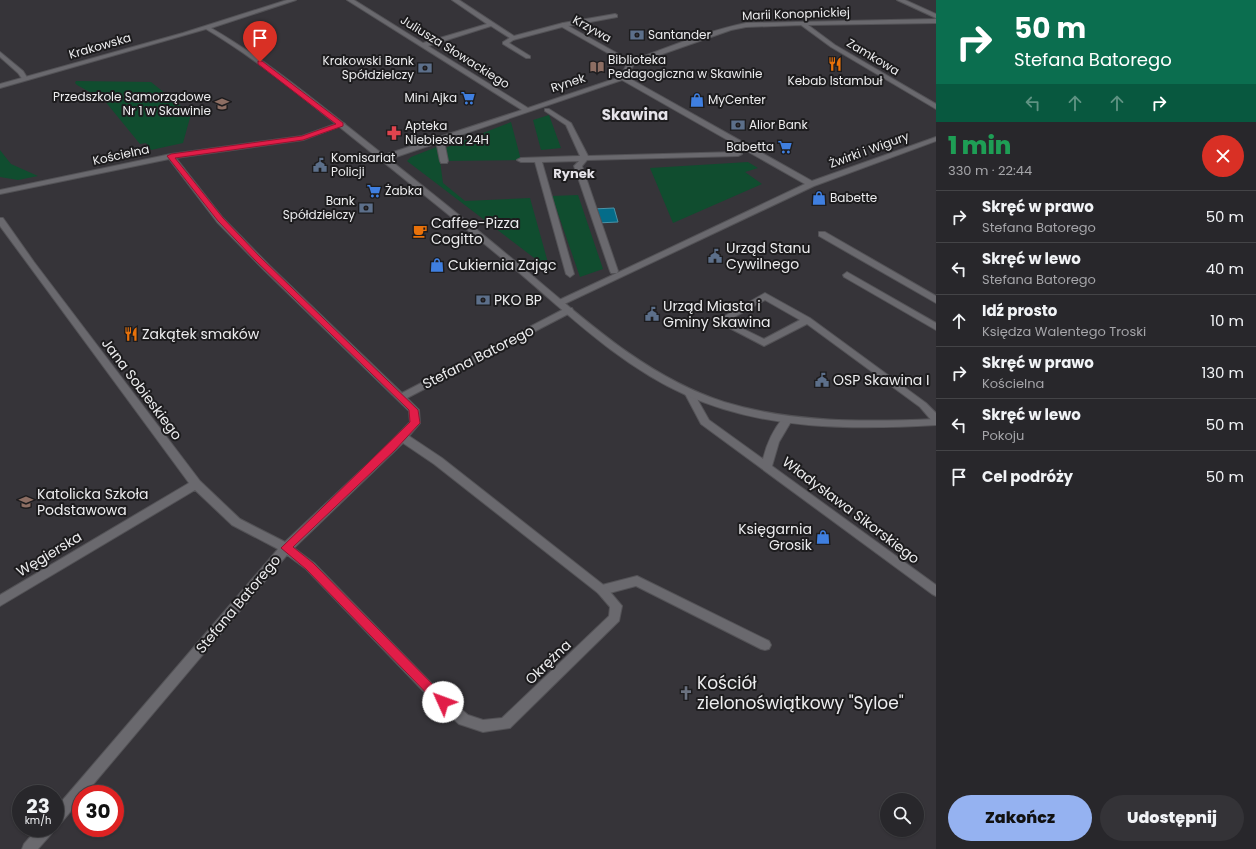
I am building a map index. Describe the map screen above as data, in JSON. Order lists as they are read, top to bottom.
{
  "streets": {
    "street": [
      "Marii Konopnickiej",
      "Krzywa",
      "Krakowska",
      "Juliusza Słowackiego",
      "Zamkowa",
      "Rynek",
      "Żwirki i Wigury",
      "Kościelna",
      "Stefana Batorego",
      "Jana Sobieskiego",
      "Władysława Sikorskiego",
      "Węgierska",
      "Okrężna"
    ]
  },
  "crossings": [
    ["Marii Konopnickiej", "Krzywa"],
    ["Marii Konopnickiej", "Zamkowa"],
    ["Juliusza Słowackiego", "Rynek"],
    ["Stefana Batorego", "Jana Sobieskiego"],
    ["Stefana Batorego", "Okrężna"],
    ["Jana Sobieskiego", "Węgierska"],
    ["Jana Sobieskiego", "Okrężna"]
  ],
  "districts": ["Skawina", "Rynek"],
  "places": {
    "bank": [
      "Santander",
      "Krakowski Bank Spółdzielczy",
      "Alior Bank",
      "Bank Spółdzielczy",
      "PKO BP"
    ],
    "restaurant": ["Kebab Istambuł", "Zakątek smaków"],
    "library": ["Biblioteka Pedagogiczna w Skawinie"],
    "supermarket": ["Mini Ajka", "Babetta", "Żabka"],
    "shop": [
      "MyCenter",
      "Babette",
      "Cukiernia Zając",
      "Księgarnia Grosik"
    ],
    "school or university": ["Przedszkole Samorządowe Nr 1 w Skawinie", "Katolicka Szkoła Podstawowa"],
    "pharmacy": ["Apteka Niebieska 24H"],
    "public building": [
      "Komisariat Policji",
      "Urząd Stanu Cywilnego",
      "Urząd Miasta i Gminy Skawina",
      "OSP Skawina I"
    ],
    "cafe": ["Caffee-Pizza Cogitto"],
    "church": ["Kościół zielonoświątkowy \"Syloe\""]
  },
  "page": {
    "turn": ["50 m", "Stefana Batorego"],
    "heading": ["1 min", "330 m · 22:44"],
    "list": [
      {
        "name": "Skręć w prawo",
        "note": "Stefana Batorego",
        "value": "50 m"
      },
      {
        "name": "Skręć w lewo",
        "note": "Stefana Batorego",
        "value": "40 m"
      },
      {
        "name": "Idź prosto",
        "note": "Księdza Walentego Troski",
        "value": "10 m"
      },
      {
        "name": "Skręć w prawo",
        "note": "Kościelna",
        "value": "130 m"
      },
      {
        "name": "Skręć w lewo",
        "note": "Pokoju",
        "value": "50 m"
      },
      {
        "name": "Cel podróży",
        "value": "50 m"
      }
    ],
    "speed": "23 km/h",
    "limit": "30",
    "buttons": ["Zakończ", "Udostępnij"]
  }
}
